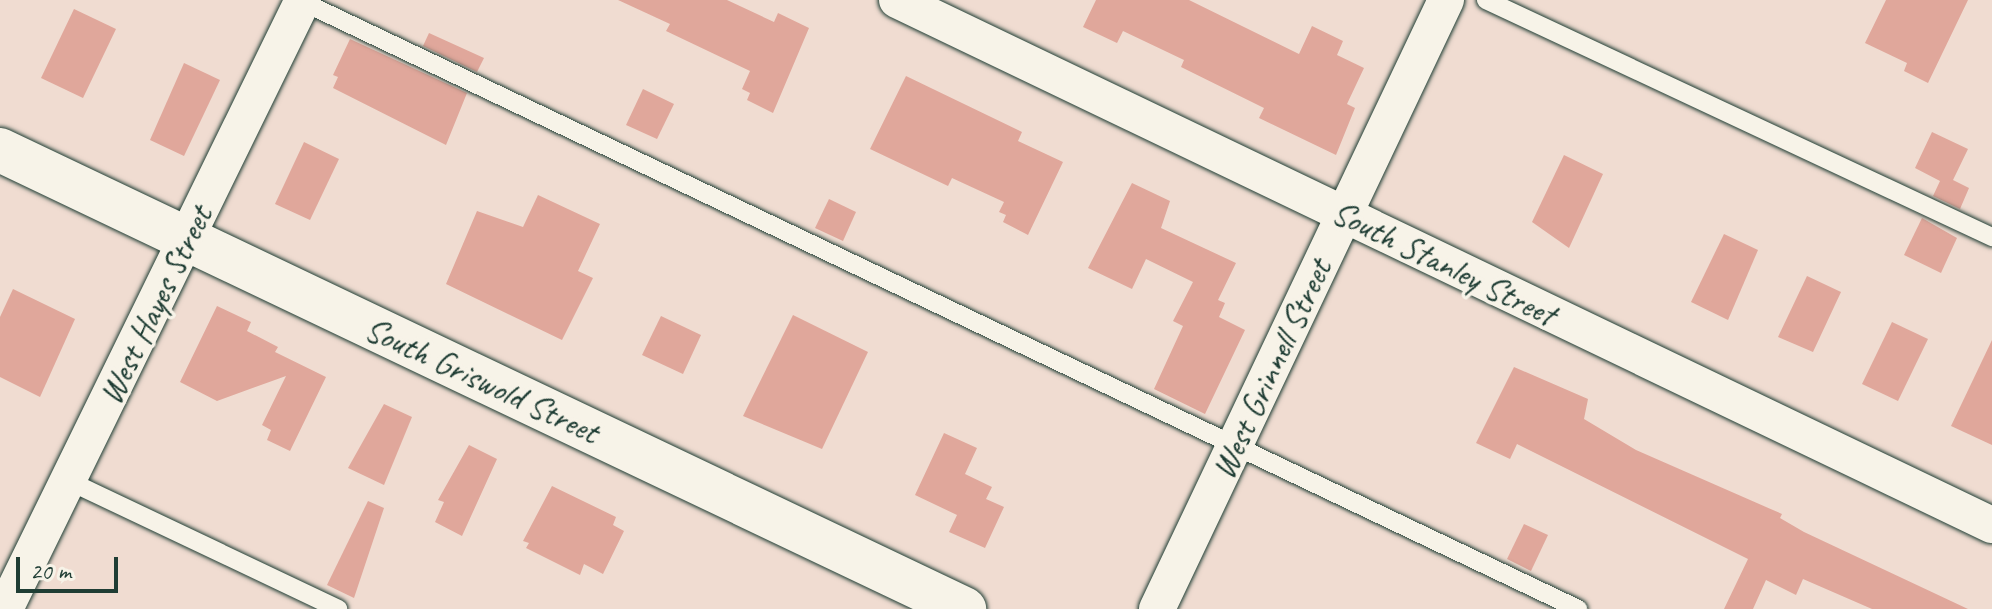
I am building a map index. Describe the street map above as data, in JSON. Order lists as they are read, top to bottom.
{
  "streets": {
    "street": [
      "South Stanley Street",
      "West Hayes Street",
      "West Grinnell Street",
      "South Griswold Street"
    ]
  },
  "crossings": [
    ["South Stanley Street", "West Grinnell Street"],
    ["West Hayes Street", "South Griswold Street"]
  ],
  "scale_bar": "20 m"
}
